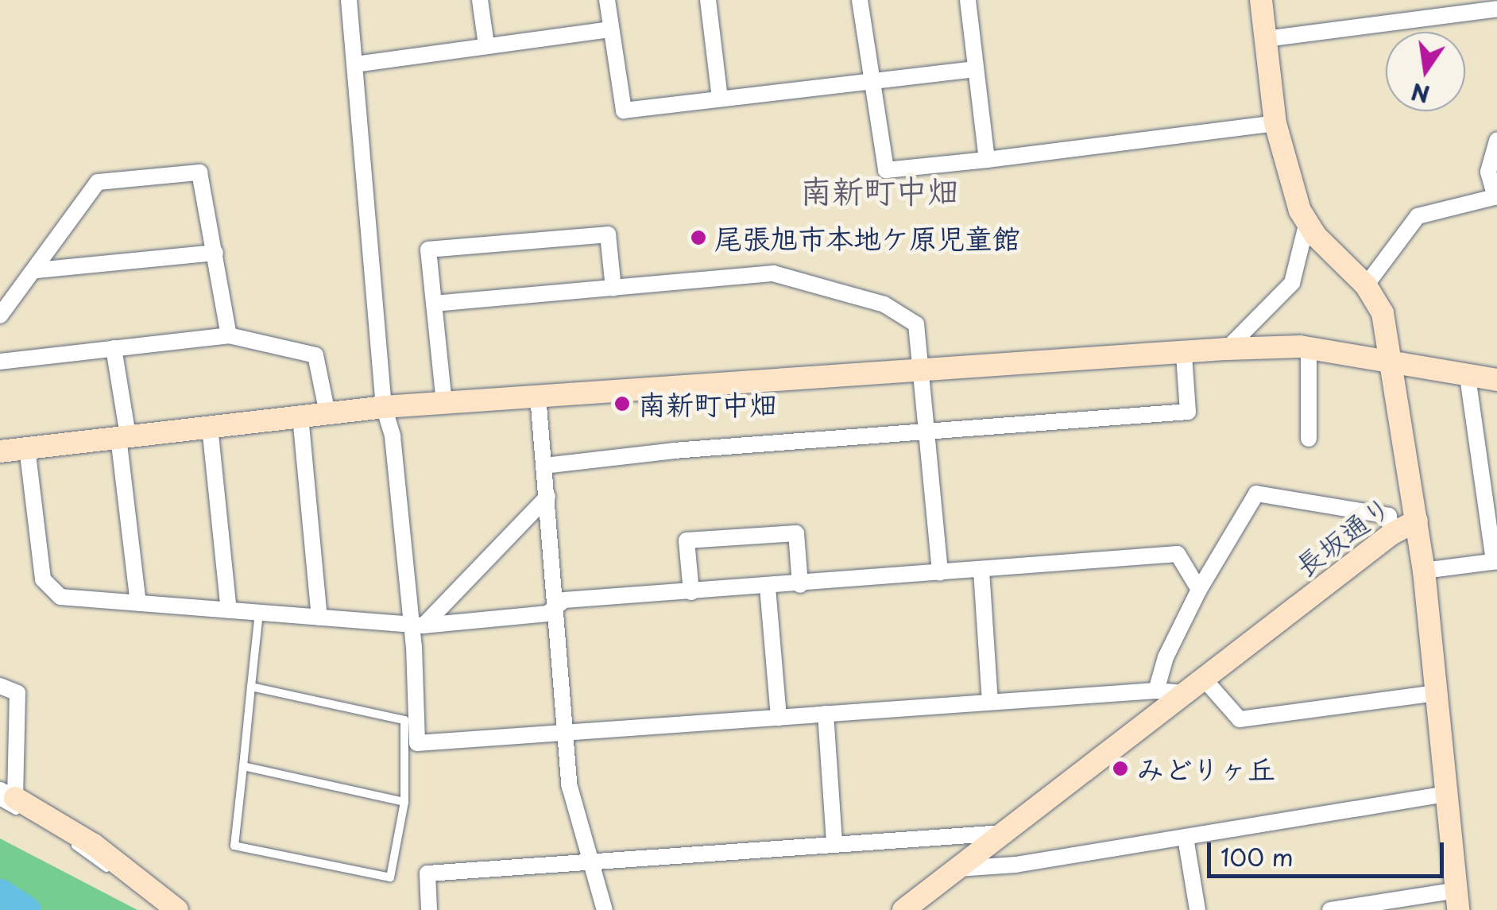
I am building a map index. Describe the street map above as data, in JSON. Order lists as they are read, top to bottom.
{
  "streets": {
    "street": ["長坂通り"]
  },
  "districts": ["南新町中畑"],
  "places": ["尾張旭市本地ケ原児童館", "南新町中畑", "みどりヶ丘"],
  "scale_bar": "100 m",
  "north": "bottom"
}
